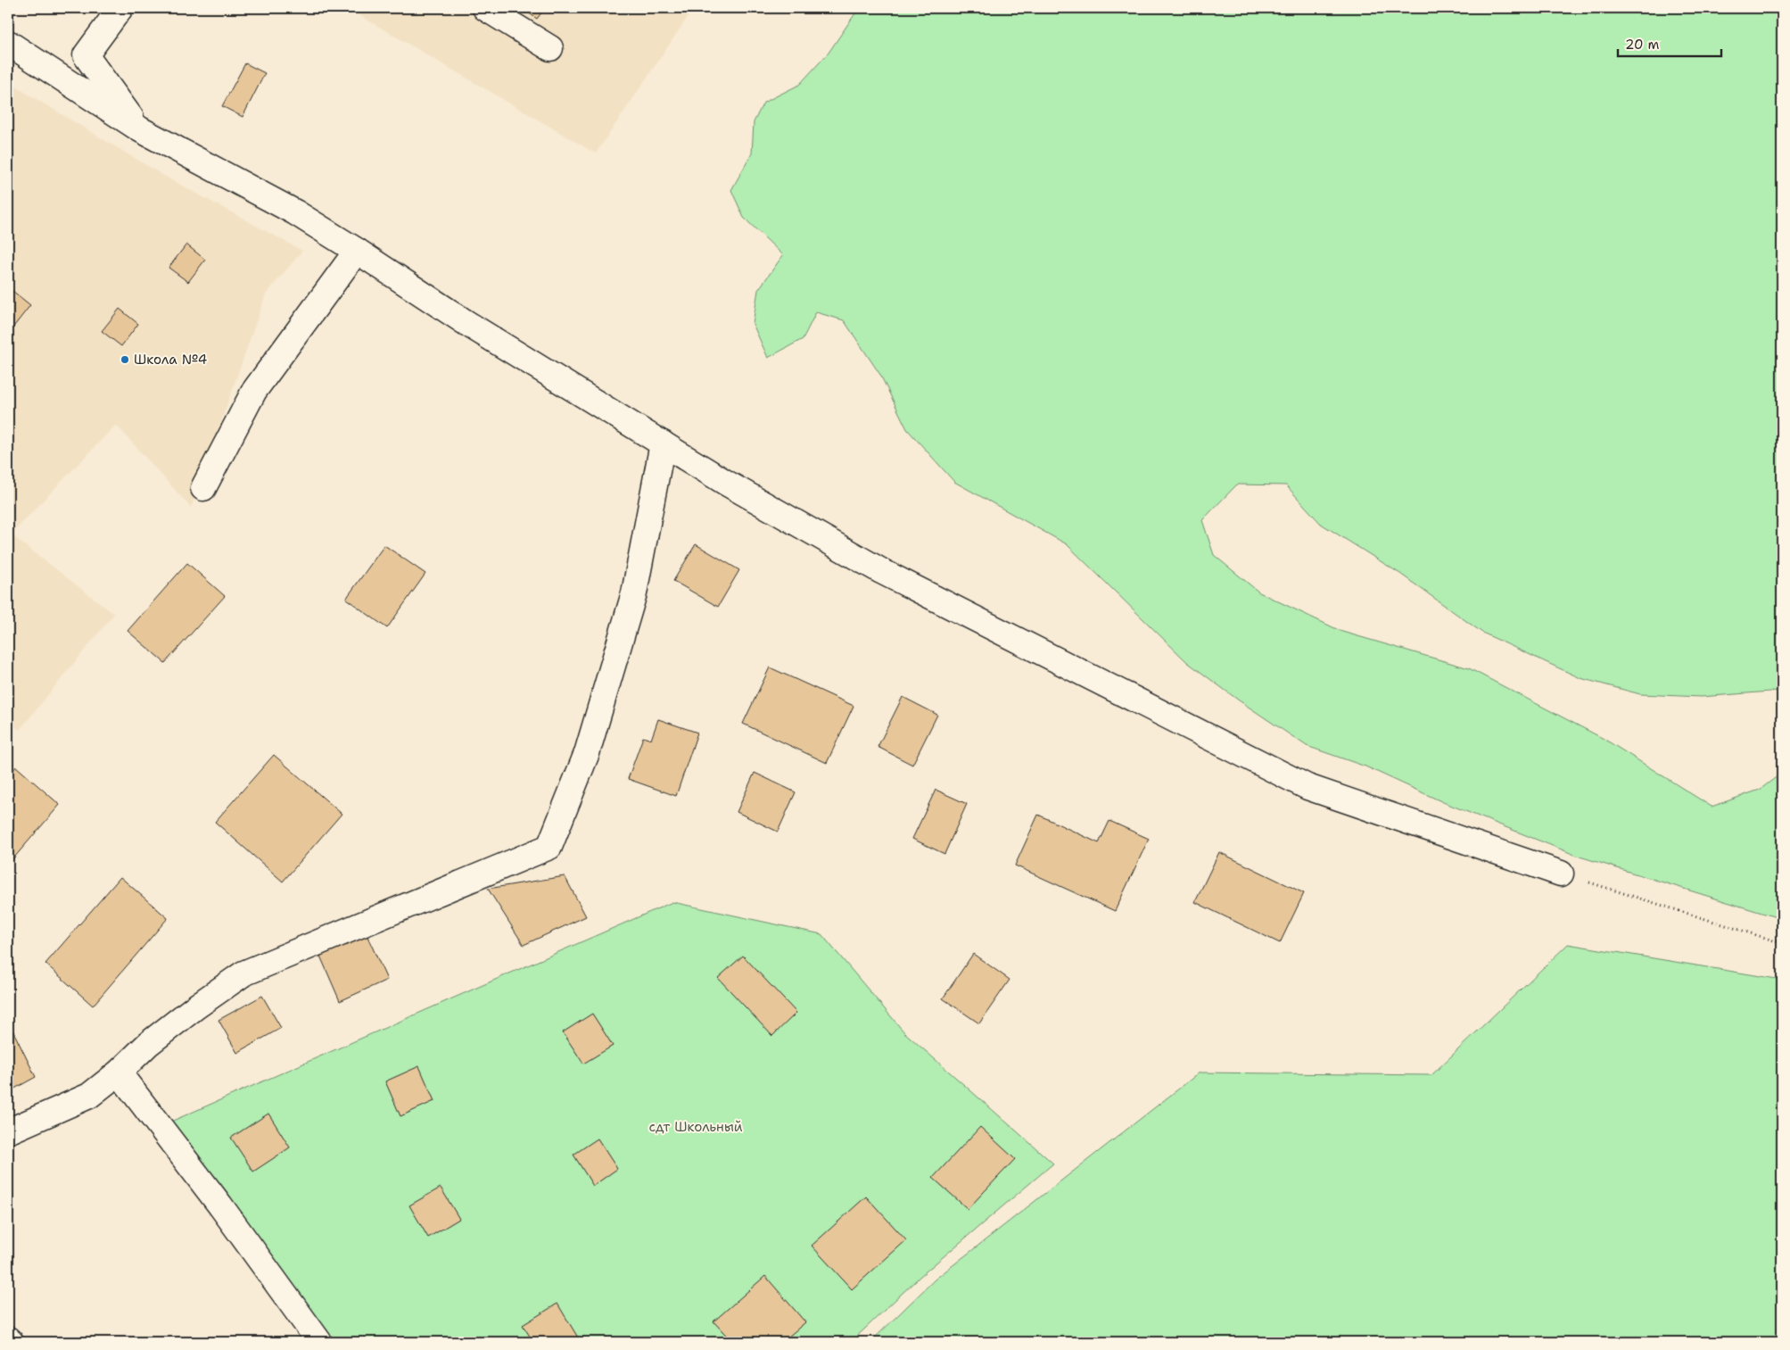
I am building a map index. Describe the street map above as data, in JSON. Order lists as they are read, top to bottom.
{
  "parks": ["сдт Школьный"],
  "places": ["Школа №4"],
  "scale_bar": "20 m"
}
